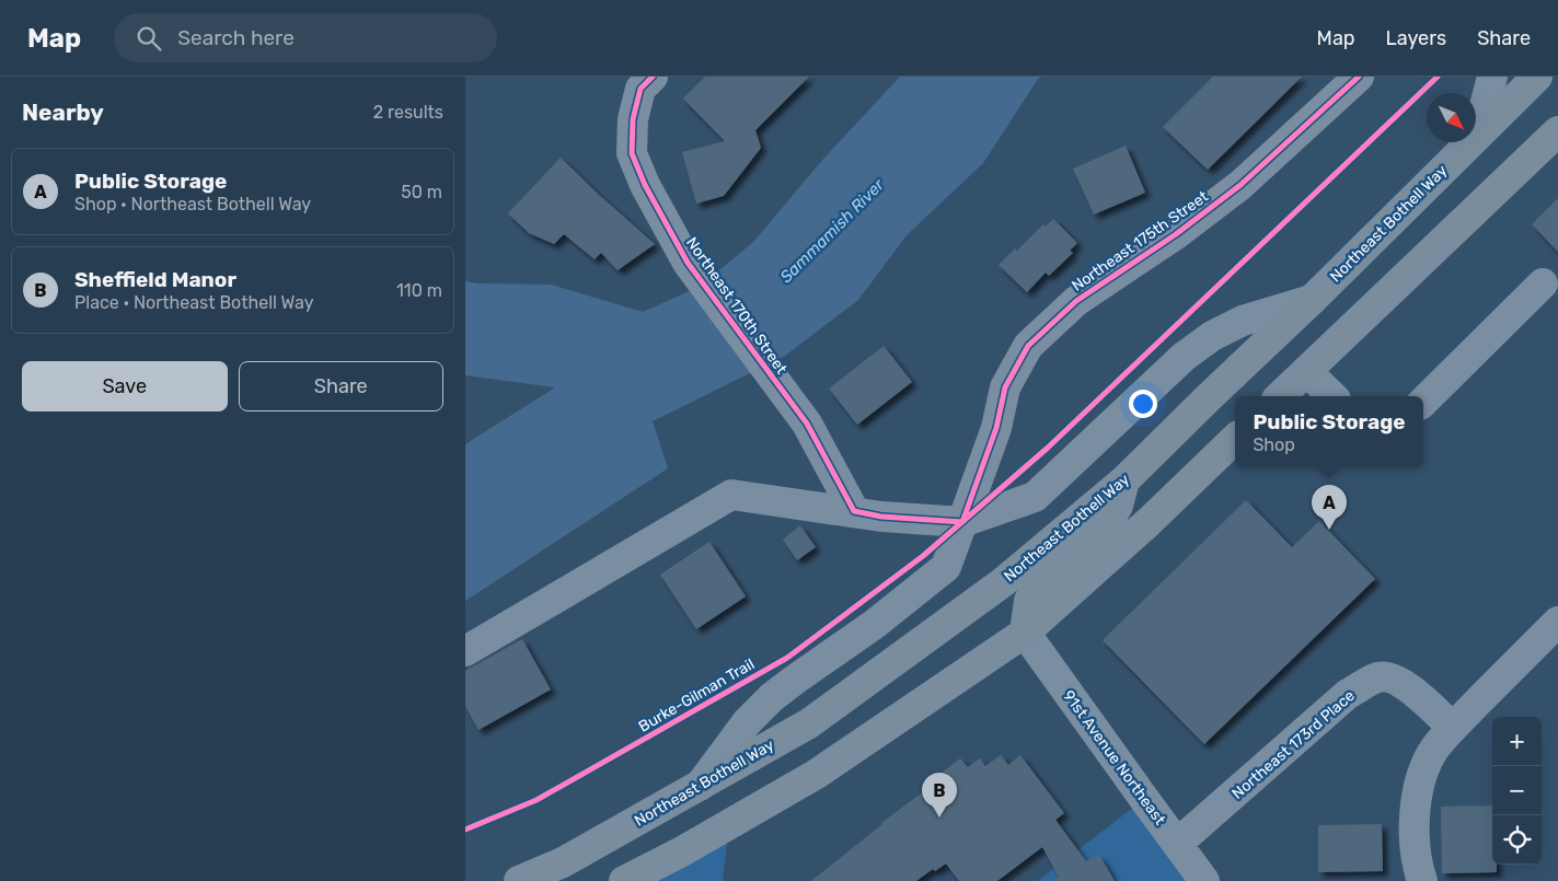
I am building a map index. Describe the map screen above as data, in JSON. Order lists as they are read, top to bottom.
{
  "streets": {
    "main road": ["Northeast Bothell Way"],
    "street": [
      "Northeast 175th Street",
      "Northeast 170th Street",
      "Northeast 173rd Place",
      "91st Avenue Northeast"
    ],
    "cycle path": ["Burke-Gilman Trail"]
  },
  "crossings": [
    ["Northeast Bothell Way", "Northeast 175th Street"],
    ["Northeast 173rd Place", "91st Avenue Northeast"]
  ],
  "water": ["Sammamish River"],
  "north": "bottom right",
  "page": {
    "header": "Map",
    "search": "Search here",
    "nav": ["Map", "Layers", "Share"],
    "heading": ["Nearby", "2 results"],
    "list": [
      {
        "mark": "A",
        "name": "Public Storage",
        "note": "Shop · Northeast Bothell Way",
        "value": "50 m"
      },
      {
        "mark": "B",
        "name": "Sheffield Manor",
        "note": "Place · Northeast Bothell Way",
        "value": "110 m"
      }
    ],
    "buttons": ["Save", "Share"],
    "popup": ["Public Storage", "Shop"],
    "pins": ["A", "B"],
    "map_buttons": ["+", "−"]
  }
}
